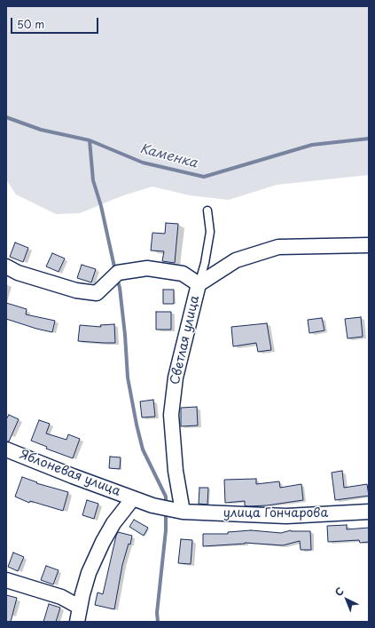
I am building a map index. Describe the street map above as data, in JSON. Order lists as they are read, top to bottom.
{
  "streets": {
    "street": ["Светлая улица", "Яблоневая улица", "улица Гончарова"]
  },
  "crossings": [
    ["Светлая улица", "улица Гончарова"],
    ["Яблоневая улица", "улица Гончарова"]
  ],
  "water": ["Каменка"],
  "scale_bar": "50 m",
  "north": "top left"
}
